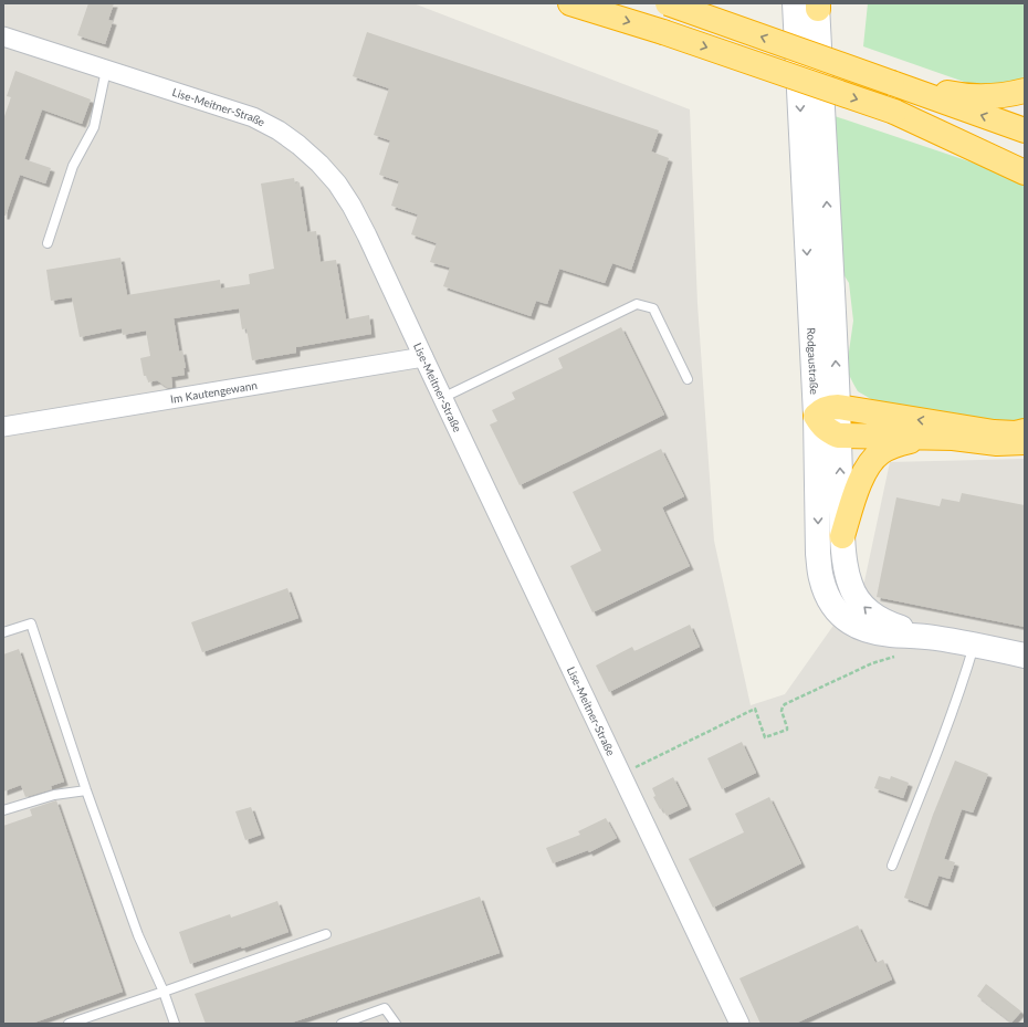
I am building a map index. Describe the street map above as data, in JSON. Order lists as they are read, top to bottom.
{
  "streets": {
    "main road": ["Rodgaustraße"],
    "street": ["Lise-Meitner-Straße", "Im Kautengewann"]
  },
  "crossings": [
    ["Lise-Meitner-Straße", "Im Kautengewann"]
  ]
}
